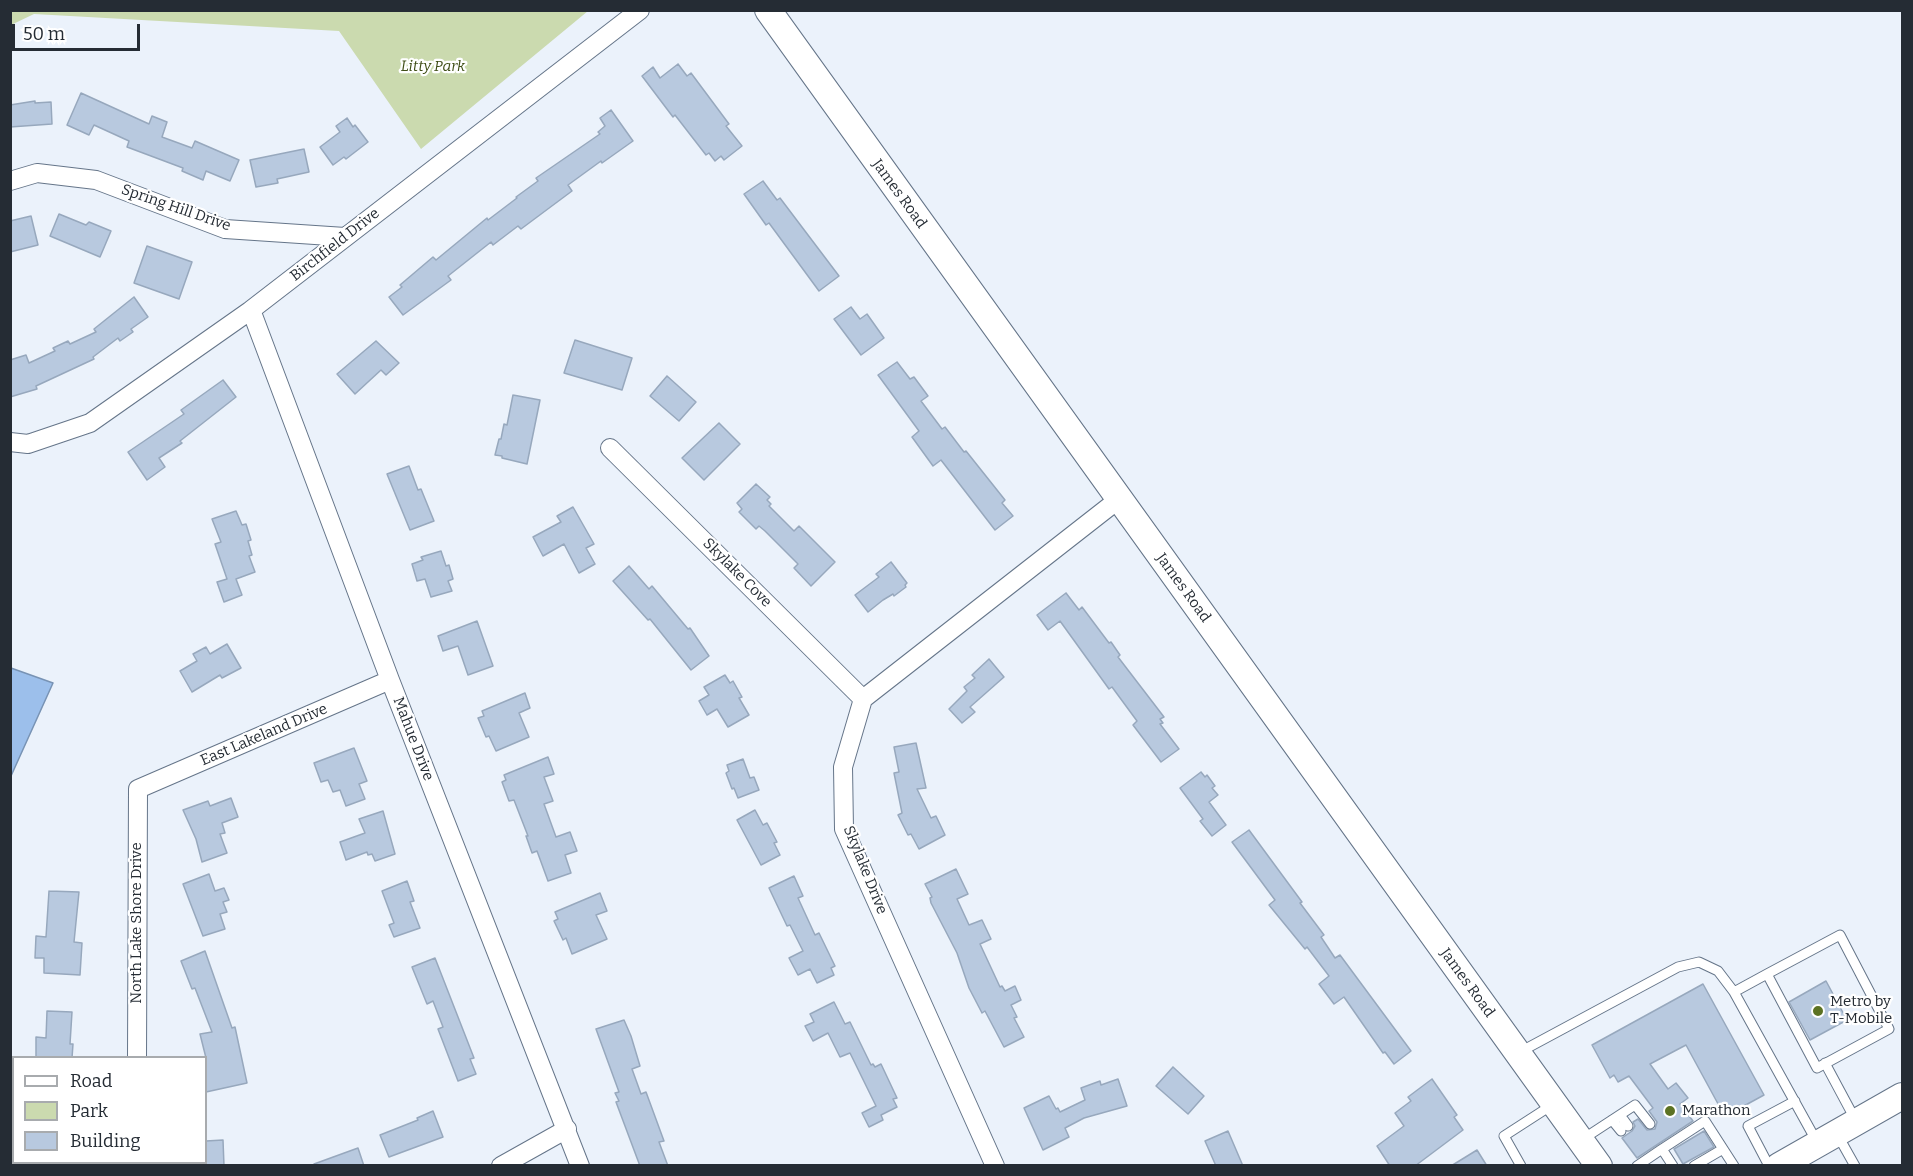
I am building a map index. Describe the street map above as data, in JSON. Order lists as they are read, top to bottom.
{
  "streets": {
    "main road": ["James Road"],
    "street": [
      "Spring Hill Drive",
      "Birchfield Drive",
      "Skylake Cove",
      "East Lakeland Drive",
      "Mahue Drive",
      "Skylake Drive",
      "North Lake Shore Drive"
    ]
  },
  "crossings": [
    ["Spring Hill Drive", "Birchfield Drive"],
    ["Birchfield Drive", "Mahue Drive"],
    ["Skylake Cove", "Skylake Drive"],
    ["East Lakeland Drive", "Mahue Drive"],
    ["East Lakeland Drive", "North Lake Shore Drive"]
  ],
  "parks": ["Litty Park"],
  "places": ["Metro by T-Mobile", "Marathon"],
  "legend": ["Road", "Park", "Building"],
  "scale_bar": "50 m"
}
